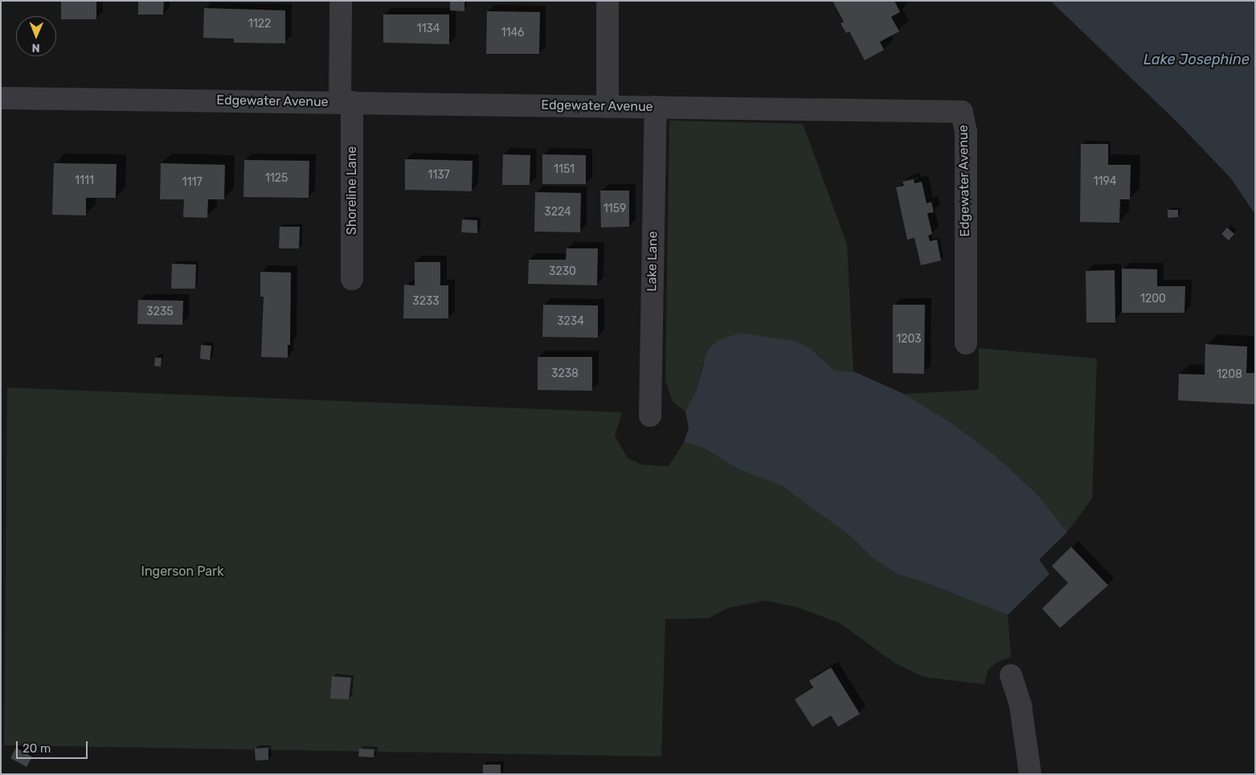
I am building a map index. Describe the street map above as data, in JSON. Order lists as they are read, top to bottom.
{
  "streets": {
    "street": ["Edgewater Avenue", "Shoreline Lane", "Lake Lane"]
  },
  "crossings": [
    ["Edgewater Avenue", "Shoreline Lane"],
    ["Edgewater Avenue", "Lake Lane"]
  ],
  "water": ["Lake Josephine"],
  "parks": ["Ingerson Park"],
  "house_numbers": [
    "1122",
    "1134",
    "1146",
    "1151",
    "1137",
    "1125",
    "1111",
    "1194",
    "1117",
    "1159",
    "3224",
    "3230",
    "1200",
    "3233",
    "3235",
    "3234",
    "1203",
    "3238",
    "1208"
  ],
  "scale_bar": "20 m",
  "north": "bottom"
}
